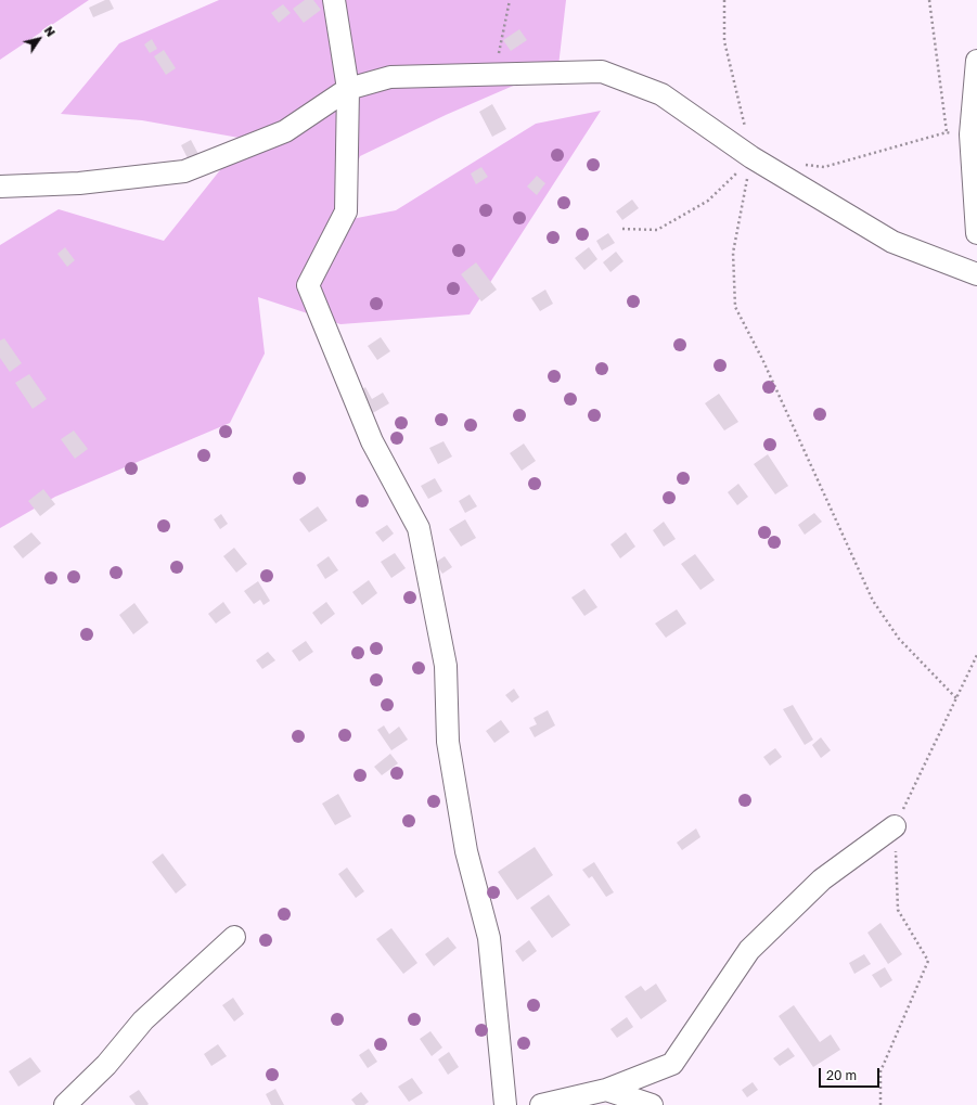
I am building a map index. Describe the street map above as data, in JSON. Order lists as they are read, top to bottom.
{
  "scale_bar": "20 m",
  "north": "top right"
}
